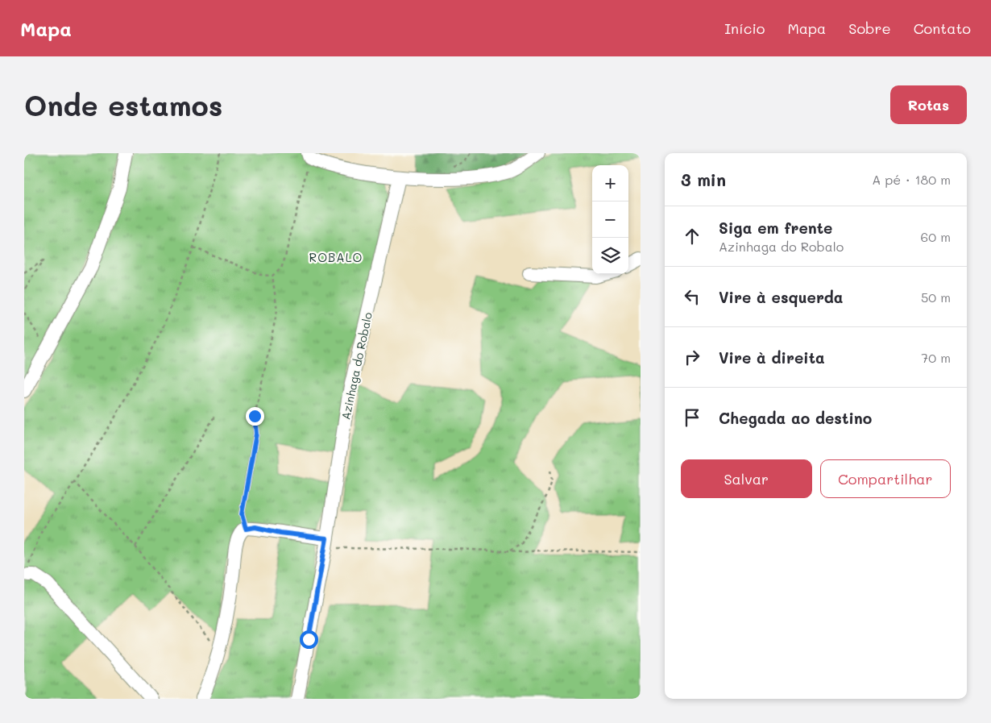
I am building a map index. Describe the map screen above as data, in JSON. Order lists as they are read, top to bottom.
{
  "streets": {
    "street": ["Azinhaga do Robalo"]
  },
  "districts": ["ROBALO"],
  "page": {
    "header": "Mapa",
    "nav": [
      "Início",
      "Mapa",
      "Sobre",
      "Contato"
    ],
    "buttons": [
      "Rotas",
      ["Salvar", "Compartilhar"]
    ],
    "title": "Onde estamos",
    "heading": ["3 min", "A pé · 180 m"],
    "map_buttons": ["+", "−"],
    "list": [
      ["Siga em frente", "Azinhaga do Robalo", "60 m"],
      ["Vire à esquerda", "50 m"],
      ["Vire à direita", "70 m"],
      "Chegada ao destino"
    ]
  }
}
